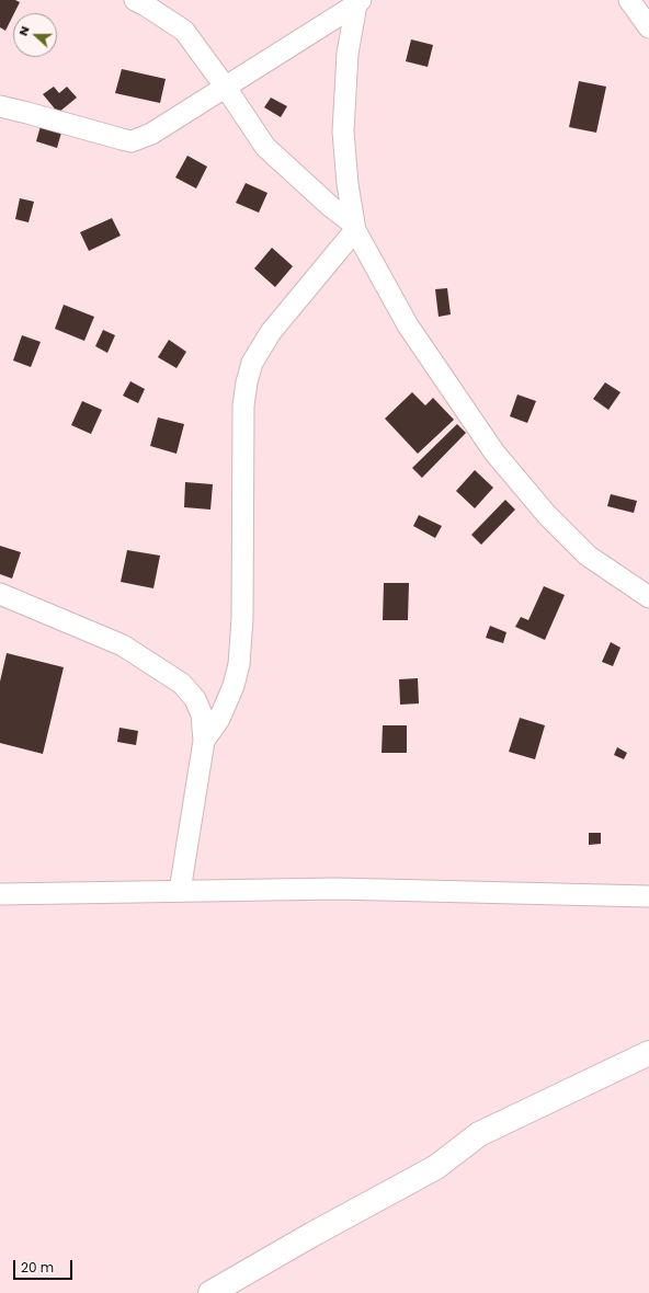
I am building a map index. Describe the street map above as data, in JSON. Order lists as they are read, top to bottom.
{
  "scale_bar": "20 m",
  "north": "left"
}
